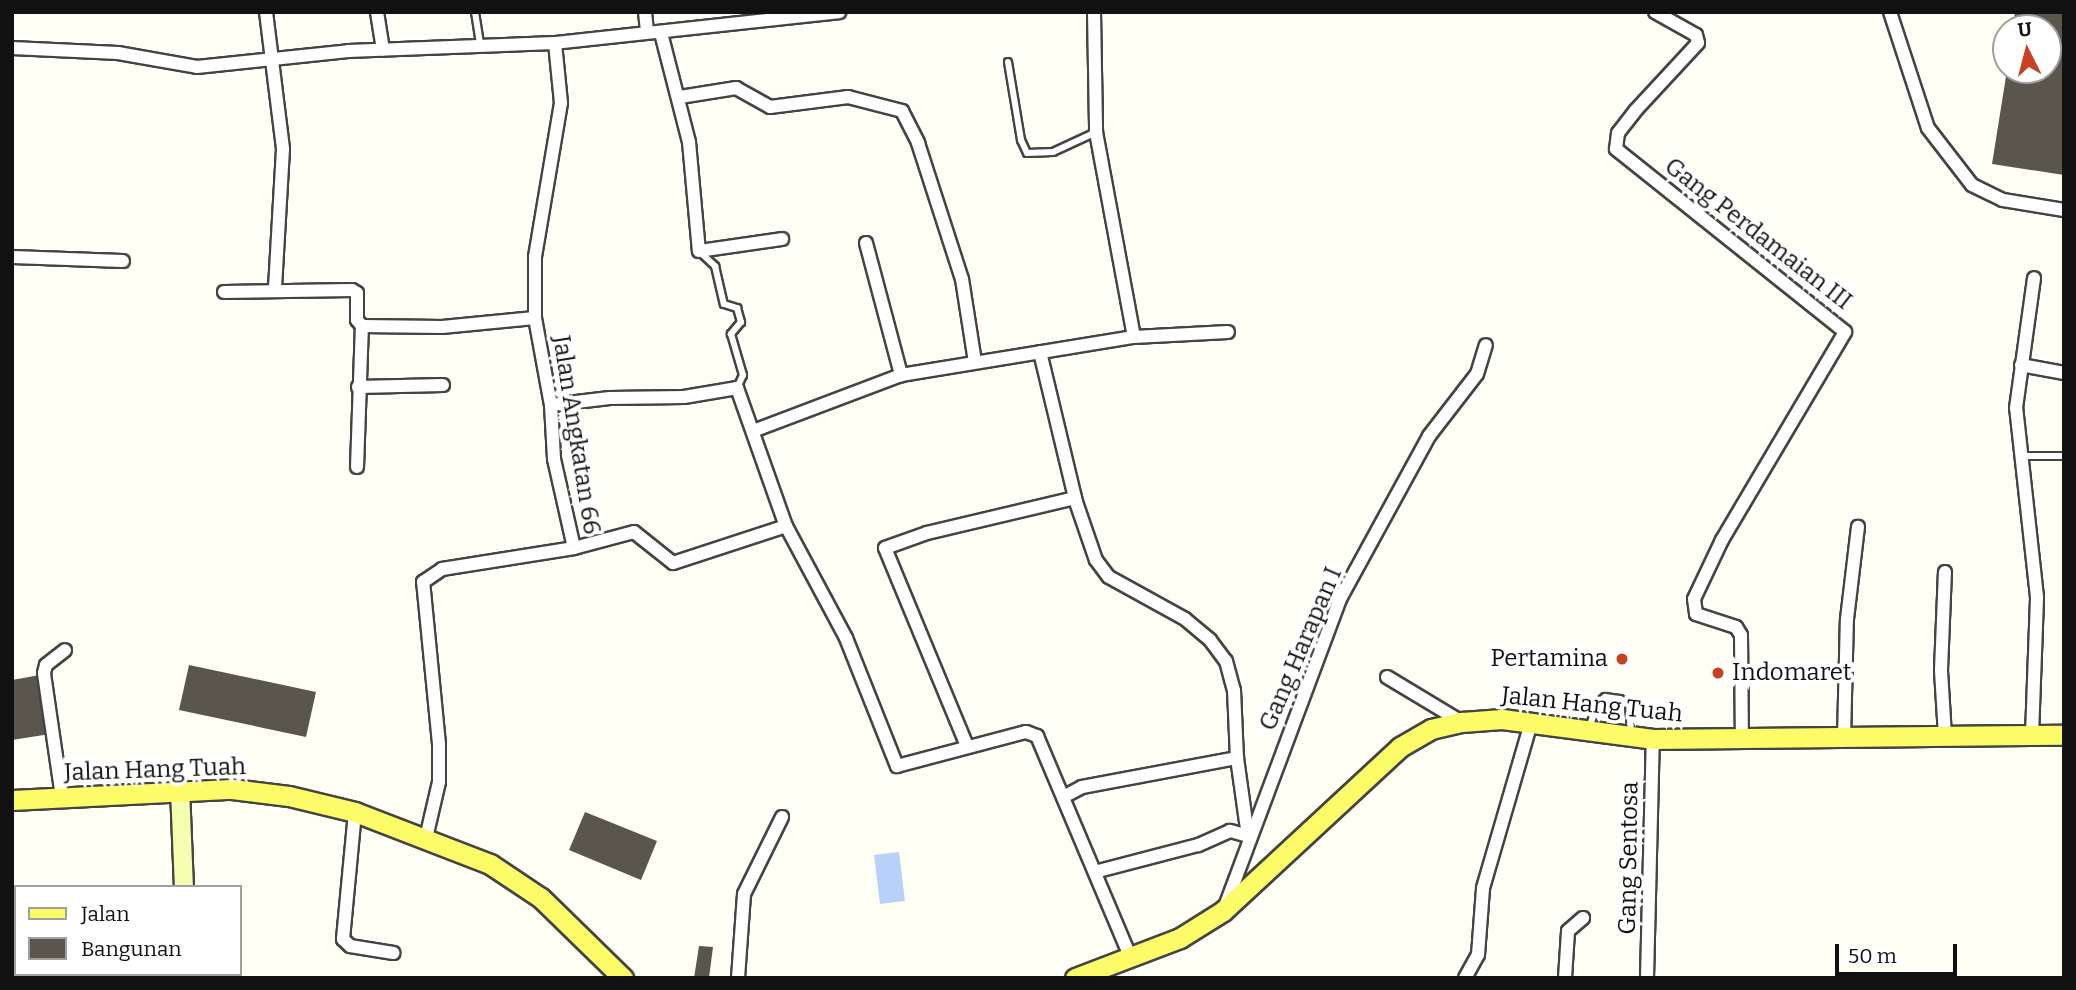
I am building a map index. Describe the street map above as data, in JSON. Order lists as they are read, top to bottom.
{
  "streets": {
    "main road": ["Jalan Hang Tuah"],
    "street": [
      "Gang Perdamaian III",
      "Jalan Angkatan 66",
      "Gang Harapan I",
      "Gang Sentosa"
    ]
  },
  "crossings": [
    ["Gang Perdamaian III", "Jalan Hang Tuah"],
    ["Jalan Angkatan 66", "Jalan Hang Tuah"],
    ["Gang Harapan I", "Jalan Hang Tuah"],
    ["Jalan Hang Tuah", "Gang Sentosa"]
  ],
  "places": ["Pertamina", "Indomaret"],
  "legend": ["Jalan", "Bangunan"],
  "scale_bar": "50 m",
  "north": "top"
}
